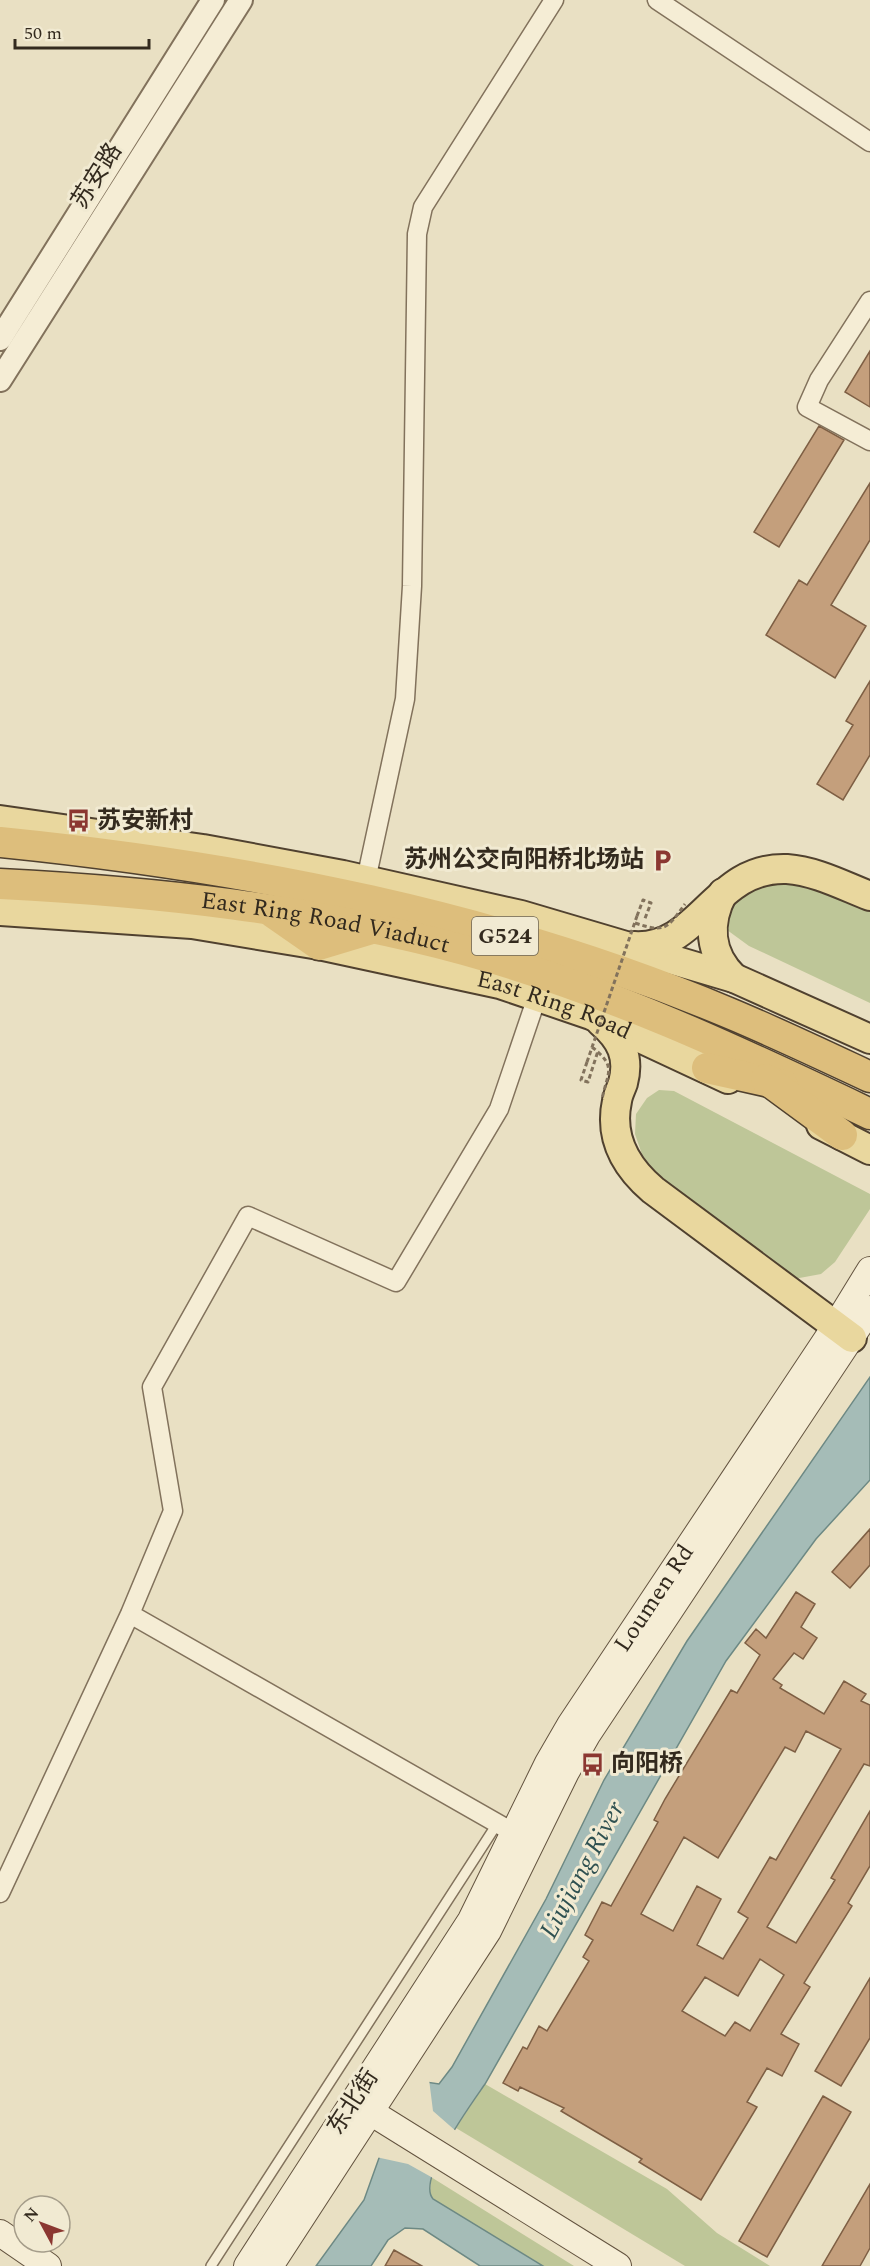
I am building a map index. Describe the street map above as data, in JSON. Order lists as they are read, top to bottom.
{
  "streets": {
    "highway": ["East Ring Road Viaduct", "G524"],
    "main road": ["East Ring Road", "Loumen Rd", "东北街"],
    "street": ["苏安路"]
  },
  "crossings": [
    ["Loumen Rd", "东北街"]
  ],
  "water": ["Liujiang River"],
  "places": {
    "bus stop": ["苏安新村", "向阳桥"],
    "parking": ["苏州公交向阳桥北场站"]
  },
  "scale_bar": "50 m",
  "north": "top left"
}
